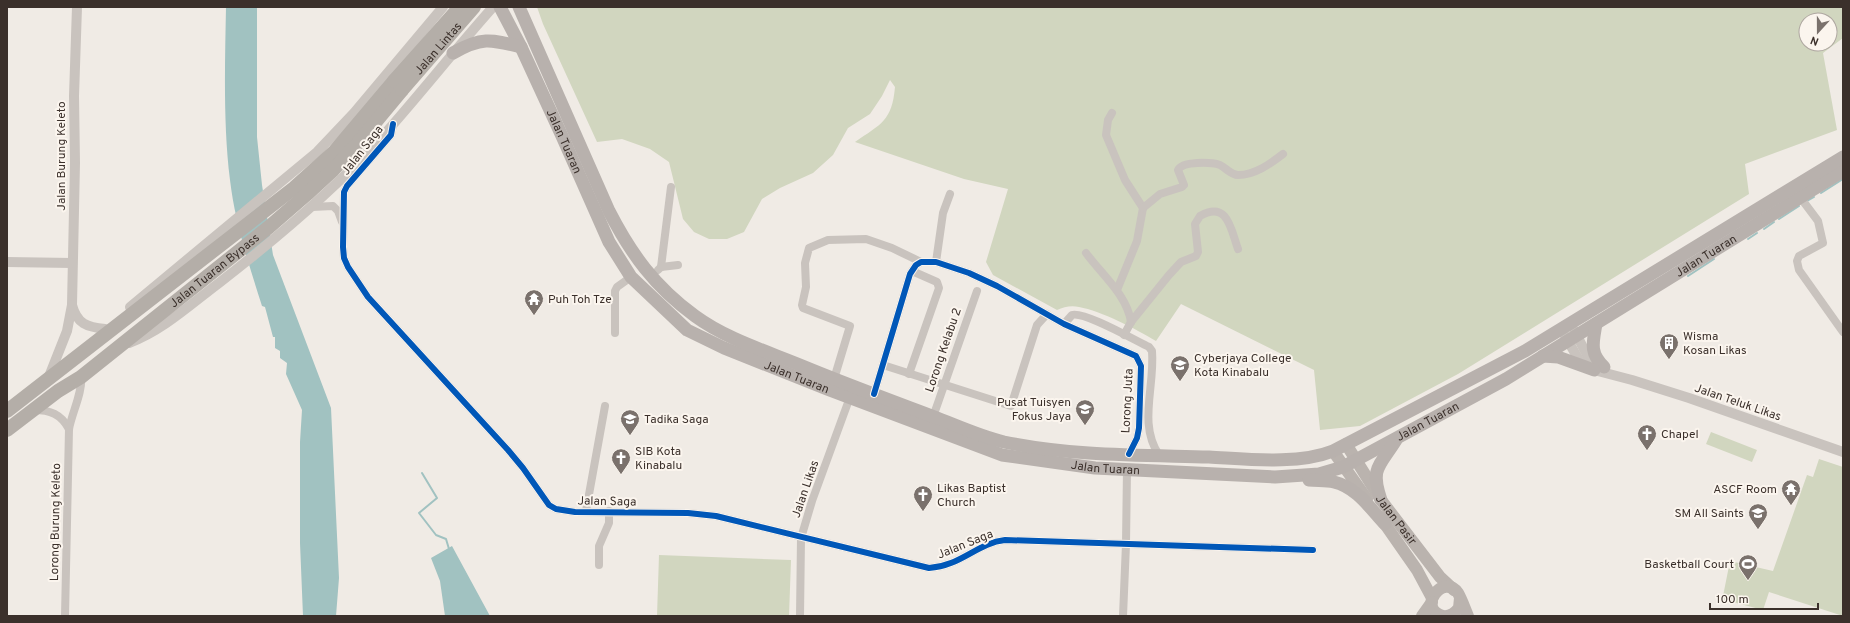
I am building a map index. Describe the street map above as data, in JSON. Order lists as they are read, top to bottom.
{
  "streets": {
    "highway": ["Jalan Lintas", "Jalan Tuaran Bypass"],
    "main road": ["Jalan Tuaran", "Jalan Pasir"],
    "street": [
      "Jalan Saga",
      "Jalan Burung Keleto",
      "Lorong Kelabu 2",
      "Lorong Juta",
      "Jalan Teluk Likas",
      "Jalan Likas",
      "Lorong Burung Keleto"
    ]
  },
  "crossings": [
    ["Jalan Lintas", "Jalan Tuaran Bypass"],
    ["Jalan Tuaran", "Lorong Kelabu 2"],
    ["Jalan Tuaran", "Lorong Juta"],
    ["Jalan Tuaran", "Jalan Teluk Likas"],
    ["Jalan Tuaran", "Jalan Likas"],
    ["Jalan Tuaran", "Jalan Pasir"],
    ["Jalan Saga", "Jalan Likas"],
    ["Jalan Burung Keleto", "Jalan Tuaran Bypass"],
    ["Jalan Tuaran Bypass", "Lorong Burung Keleto"]
  ],
  "places": {
    "temple": ["Puh Toh Tze", "ASCF Room"],
    "building": ["Wisma Kosan Likas"],
    "school or university": [
      "Cyberjaya College Kota Kinabalu",
      "Pusat Tuisyen Fokus Jaya",
      "Tadika Saga",
      "SM All Saints"
    ],
    "church": ["Chapel", "SIB Kota Kinabalu", "Likas Baptist Church"],
    "sports": ["Basketball Court"]
  },
  "scale_bar": "100 m",
  "north": "bottom"
}
